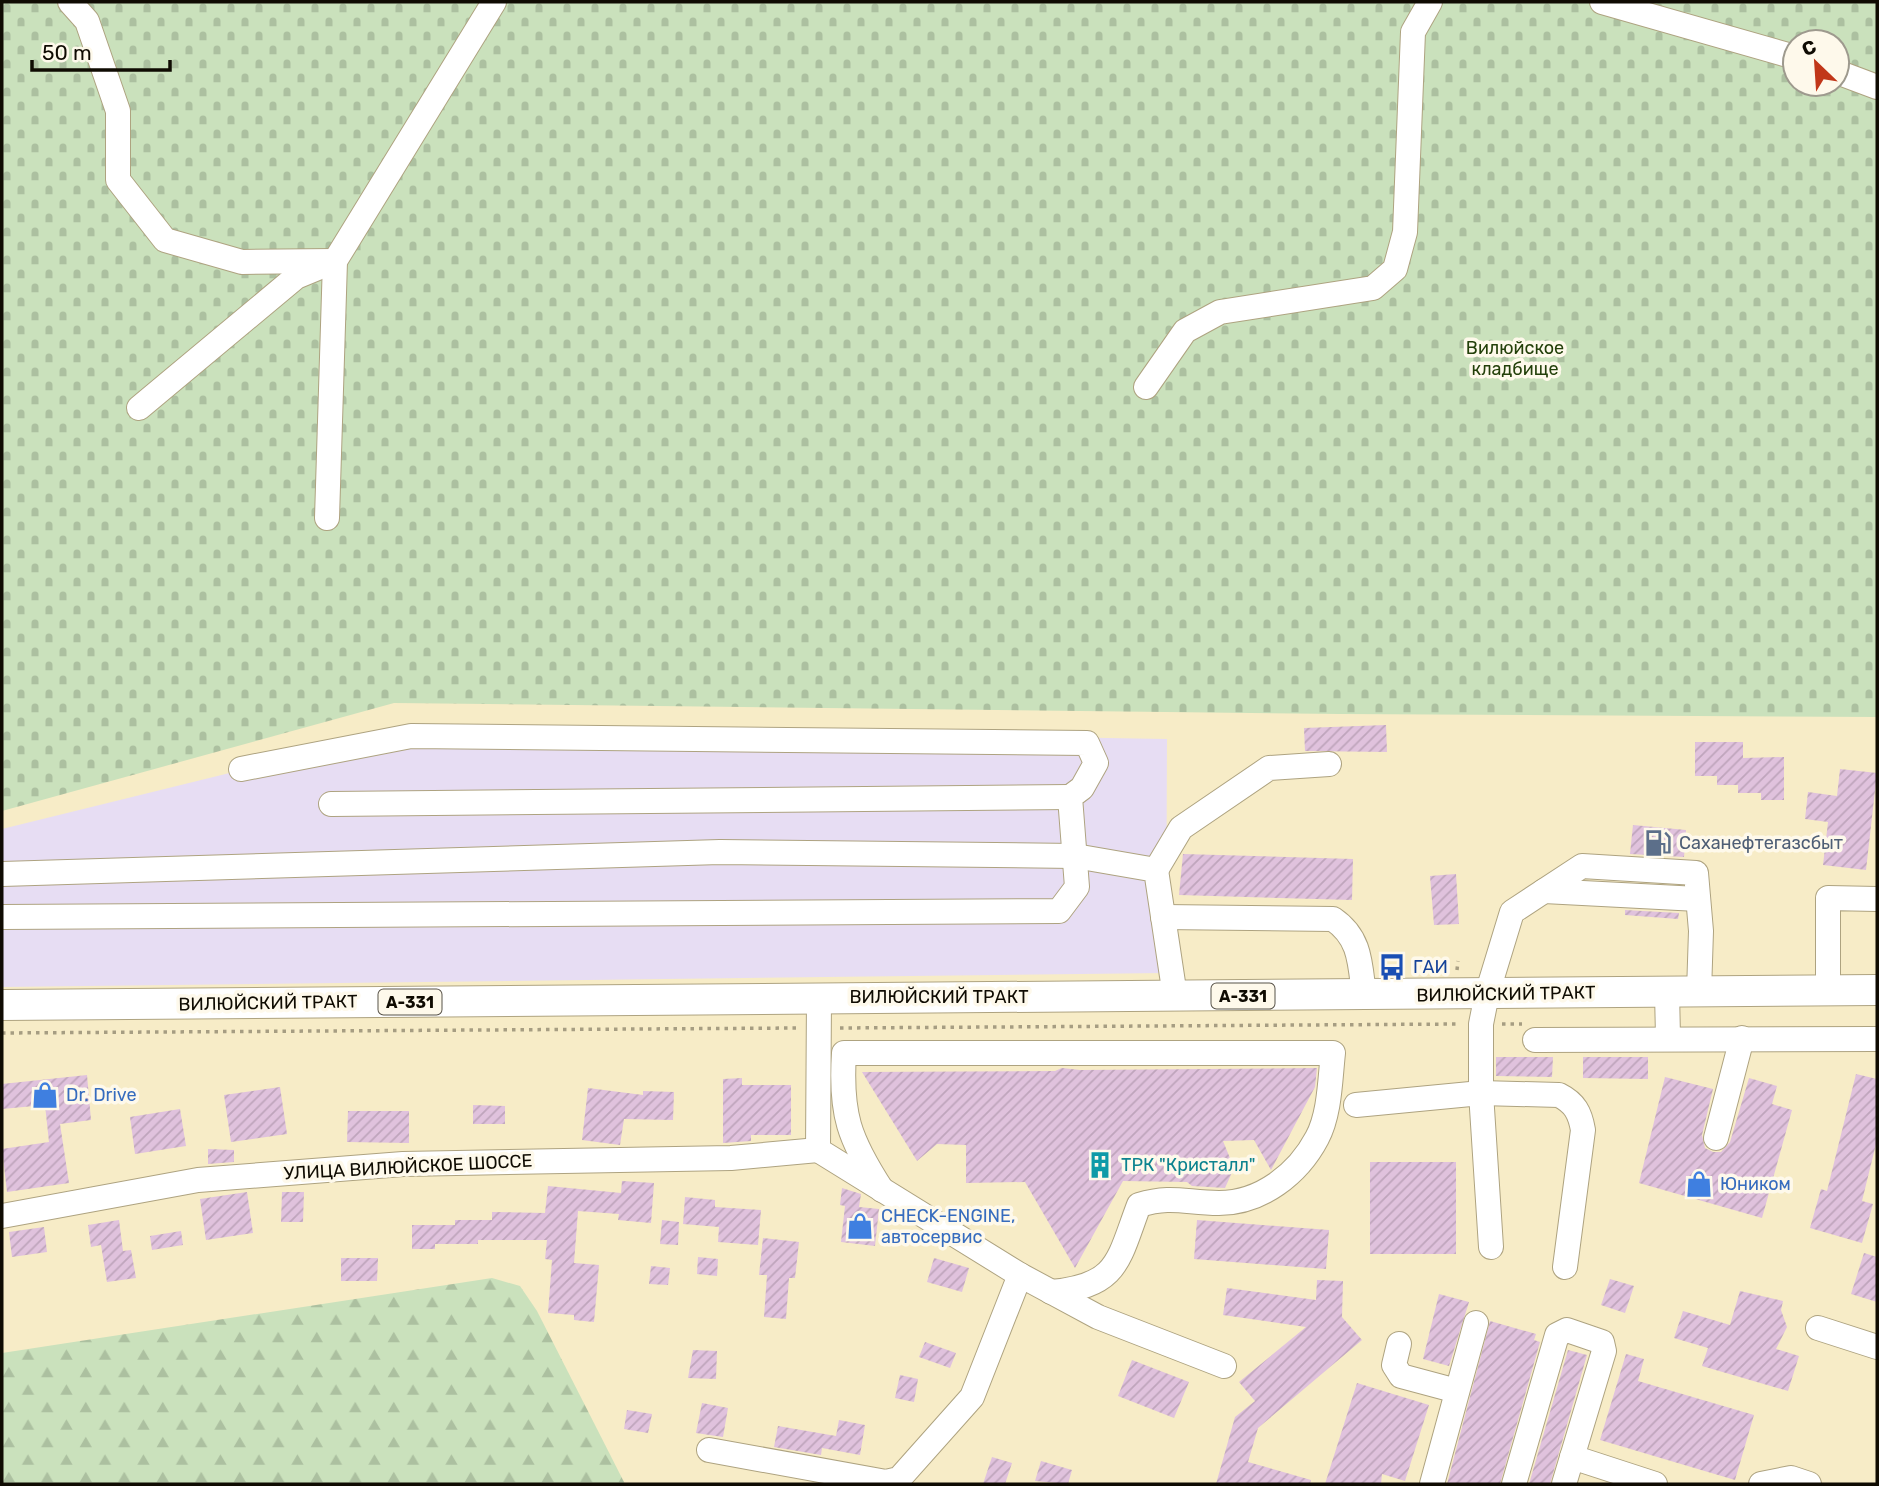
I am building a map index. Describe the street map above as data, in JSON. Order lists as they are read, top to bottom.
{
  "streets": {
    "main road": ["ВИЛЮЙСКИЙ ТРАКТ", "А-331"],
    "street": ["УЛИЦА ВИЛЮЙСКОЕ ШОССЕ"]
  },
  "parks": ["Вилюйское кладбище"],
  "places": {
    "fuel station": ["Саханефтегазсбыт"],
    "bus stop": ["ГАИ"],
    "shop": ["Dr. Drive", "Юником", "CHECK-ENGINE, автосервис"],
    "building": ["ТРК \"Кристалл\""]
  },
  "scale_bar": "50 m",
  "north": "top left"
}
